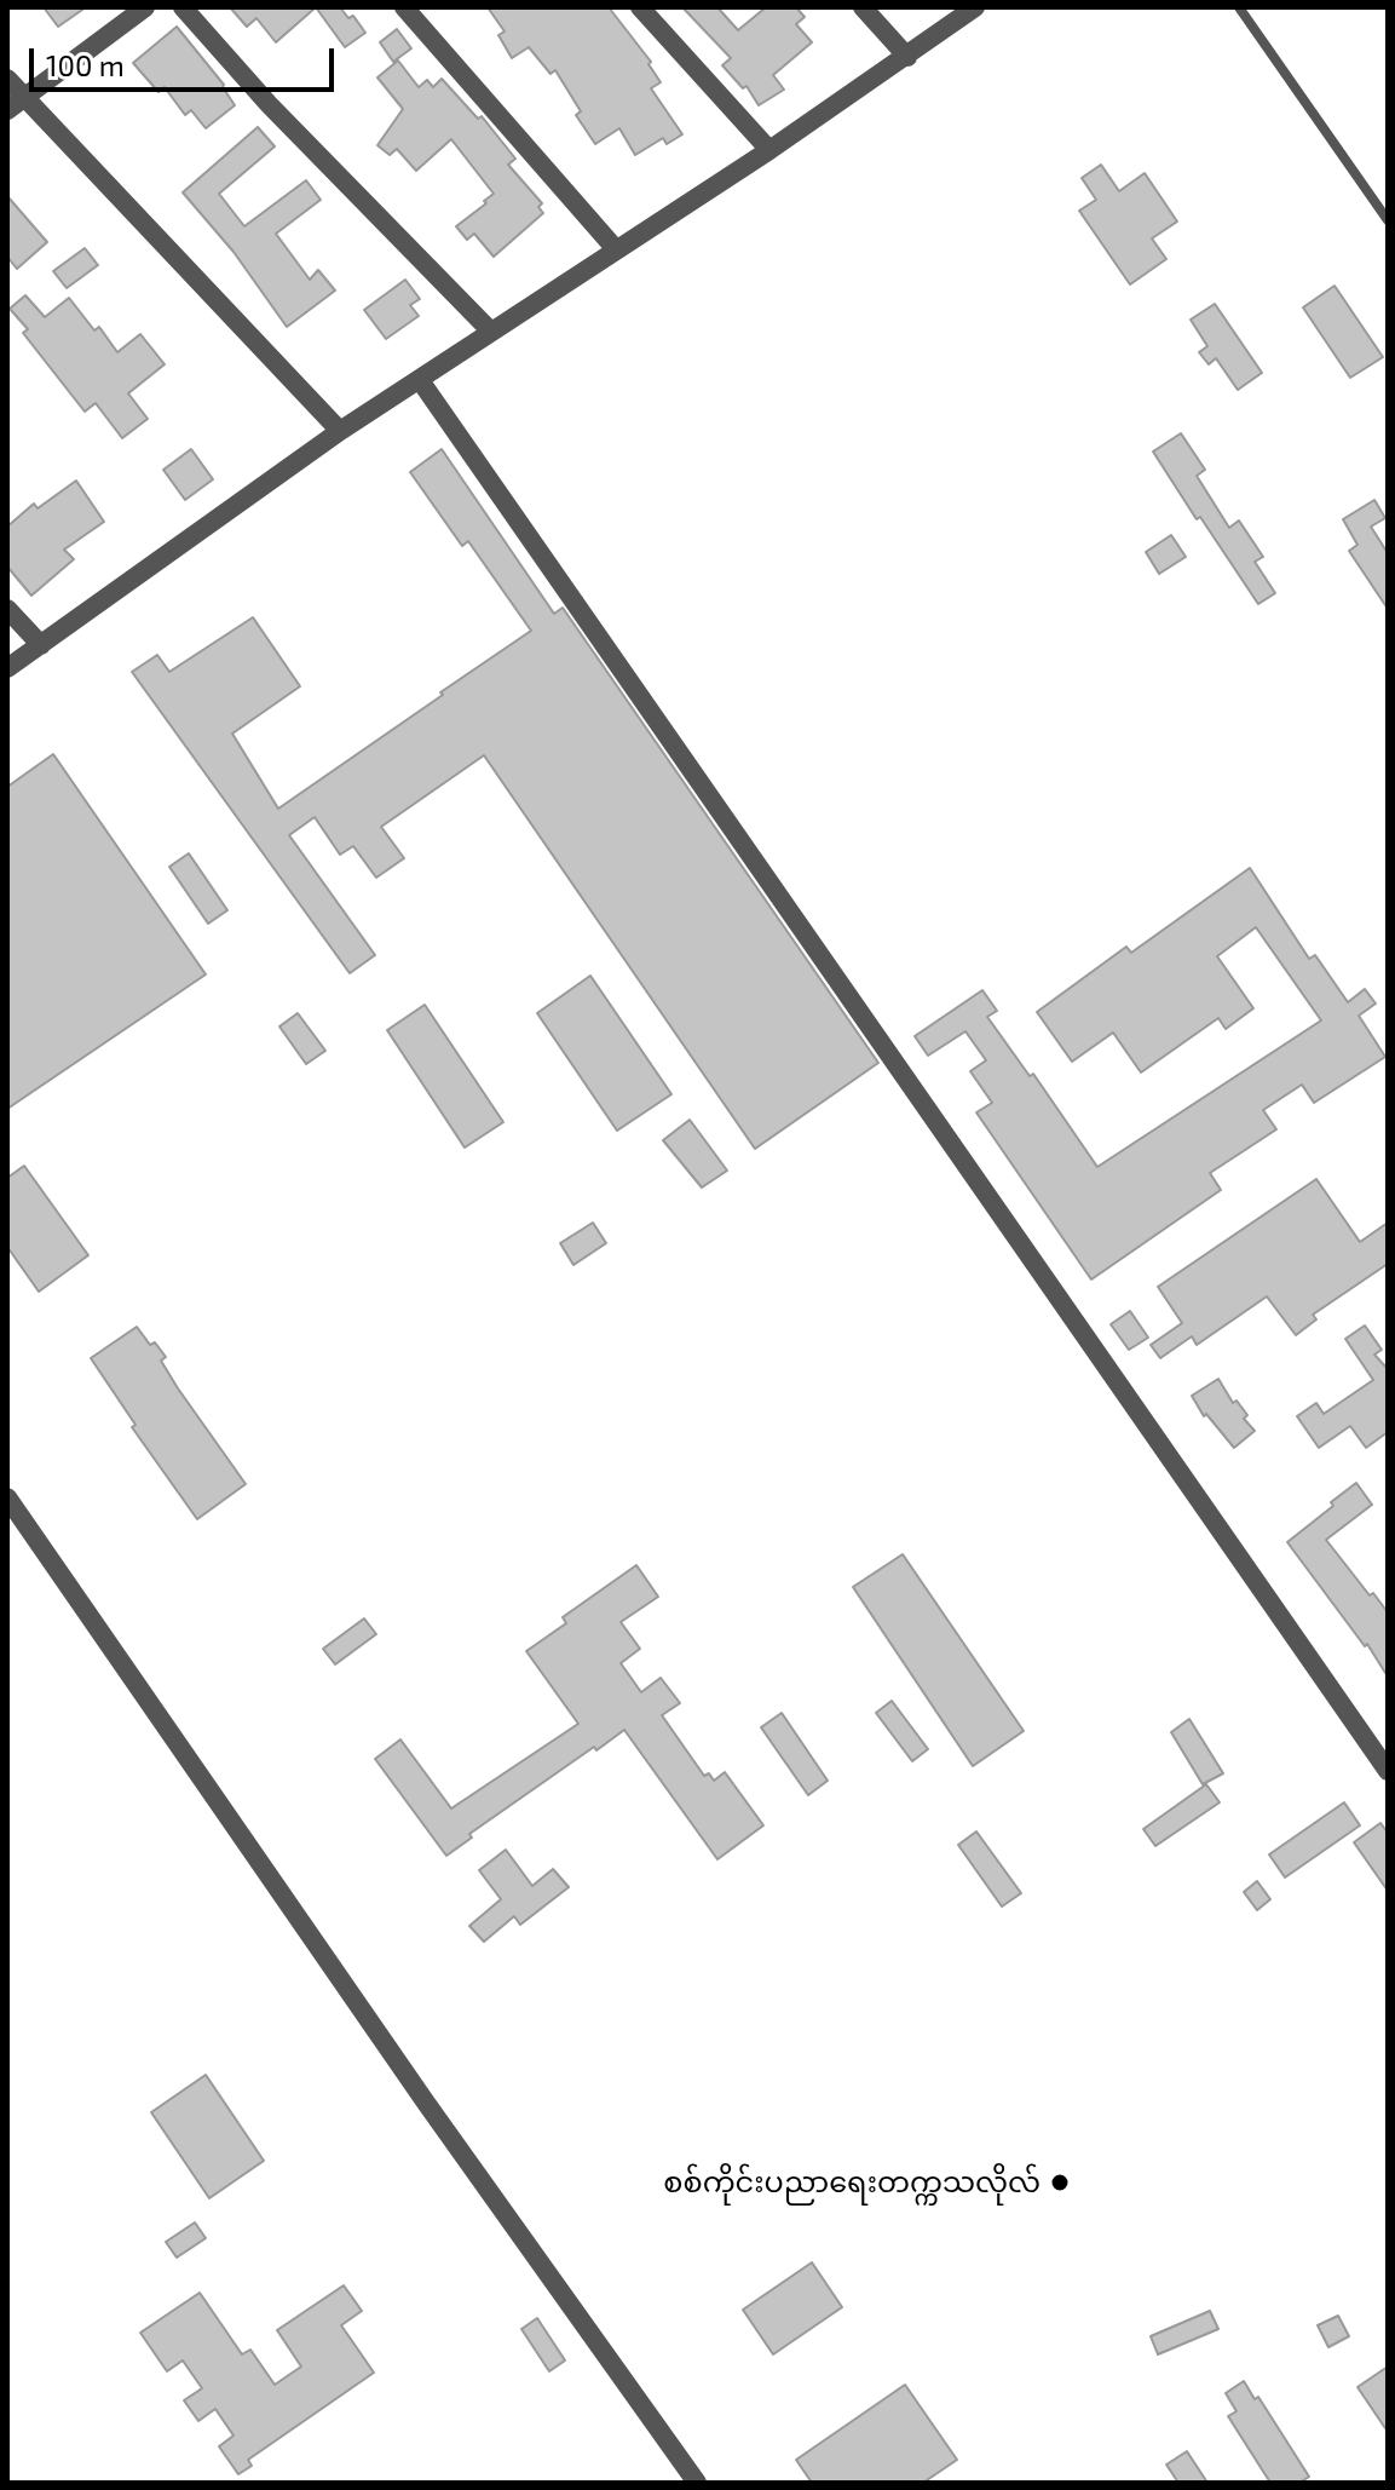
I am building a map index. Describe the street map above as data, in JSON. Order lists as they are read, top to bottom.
{
  "places": ["စစ်ကိုင်းပညာရေးတက္ကသလိုလ်"],
  "scale_bar": "100 m"
}
